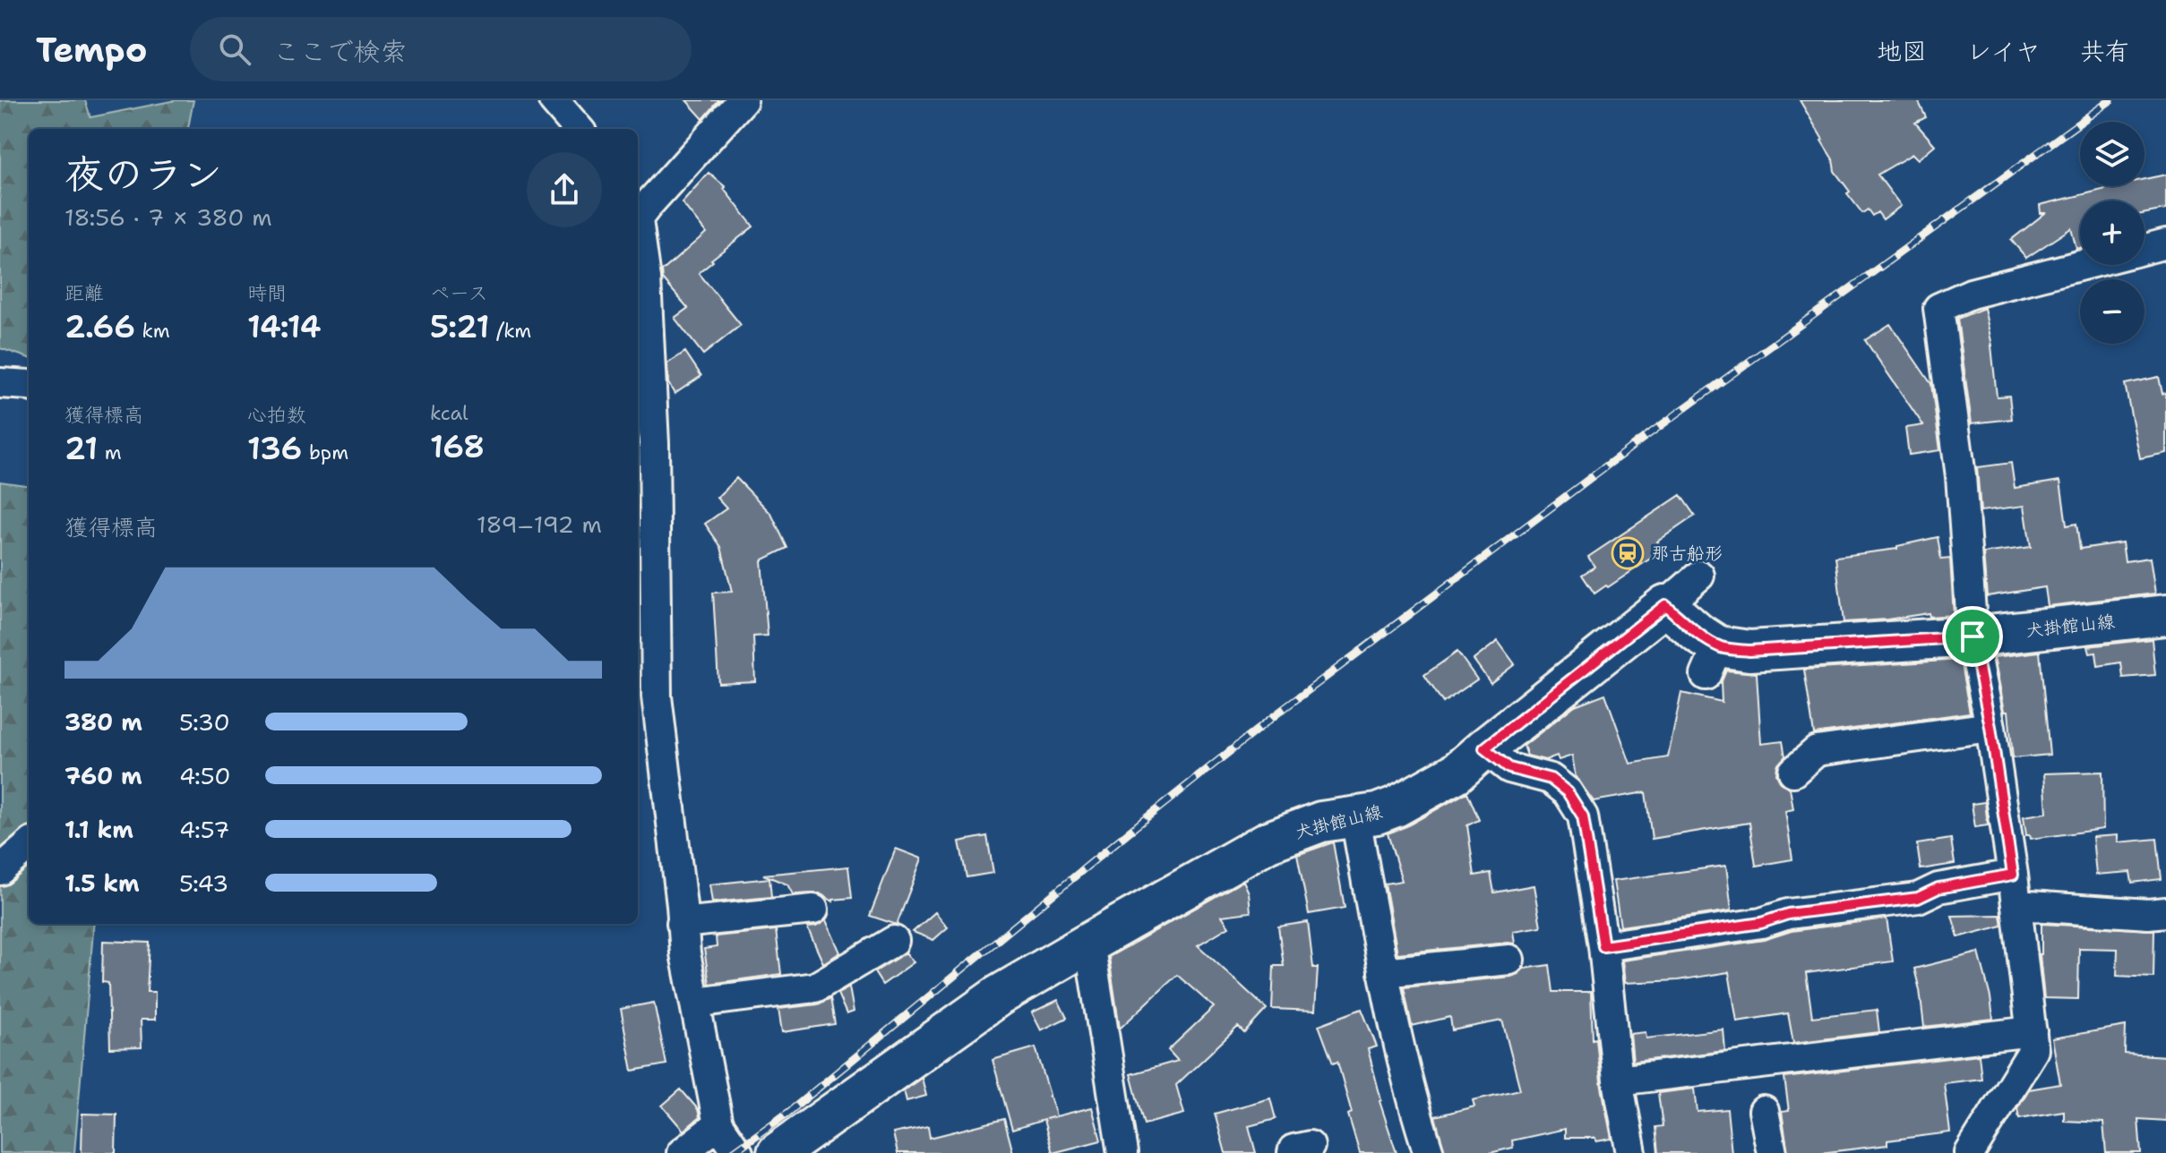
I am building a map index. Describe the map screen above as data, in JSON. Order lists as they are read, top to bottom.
{
  "streets": {
    "main road": ["犬掛館山線"]
  },
  "places": {
    "station": ["那古船形"]
  },
  "page": {
    "header": "Tempo",
    "search": "ここで検索",
    "nav": ["地図", "レイヤ", "共有"],
    "map_buttons": ["+", "−"],
    "heading": ["夜のラン", "18:56 · 7 × 380 m"],
    "stats": [
      ["距離", "2.66 km"],
      ["時間", "14:14"],
      ["ペース", "5:21 /km"],
      ["獲得標高", "21 m"],
      ["心拍数", "136 bpm"],
      ["kcal", "168"]
    ],
    "chart": ["獲得標高", "189–192 m"],
    "list": [
      {
        "name": "380 m",
        "note": "5:30"
      },
      {
        "name": "760 m",
        "note": "4:50"
      },
      {
        "name": "1.1 km",
        "note": "4:57"
      },
      {
        "name": "1.5 km",
        "note": "5:43"
      }
    ]
  }
}
